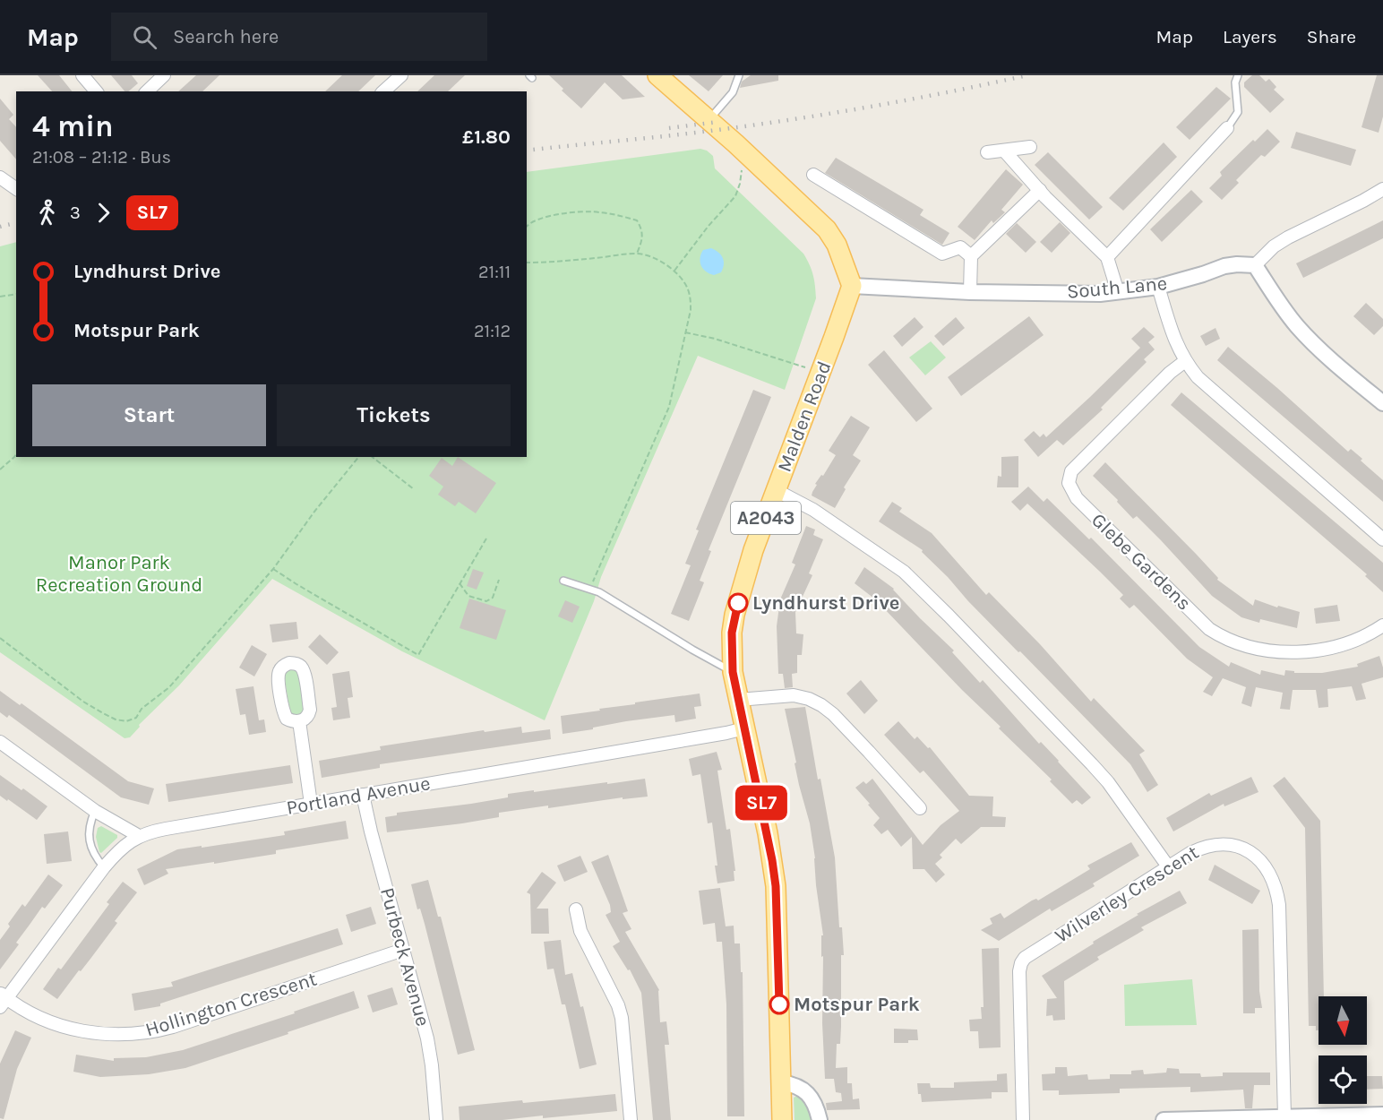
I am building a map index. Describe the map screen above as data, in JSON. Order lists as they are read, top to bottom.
{
  "streets": {
    "main road": ["Malden Road", "A2043"],
    "street": [
      "South Lane",
      "Glebe Gardens",
      "Portland Avenue",
      "Wilverley Crescent",
      "Purbeck Avenue",
      "Hollington Crescent"
    ]
  },
  "crossings": [
    ["South Lane", "Malden Road"],
    ["Malden Road", "Portland Avenue"],
    ["Portland Avenue", "Purbeck Avenue"],
    ["Purbeck Avenue", "Hollington Crescent"]
  ],
  "parks": ["Manor Park Recreation Ground"],
  "places": ["Lyndhurst Drive", "Motspur Park"],
  "lines": ["bus line SL7"],
  "north": "bottom",
  "page": {
    "header": "Map",
    "search": "Search here",
    "nav": ["Map", "Layers", "Share"],
    "on_map": "SL7",
    "heading": ["4 min", "21:08 – 21:12 · Bus", "£1.80"],
    "legs": ["3", "SL7"],
    "list": [
      {
        "name": "Lyndhurst Drive",
        "value": "21:11"
      },
      {
        "name": "Motspur Park",
        "value": "21:12"
      }
    ],
    "buttons": ["Start", "Tickets"]
  }
}
